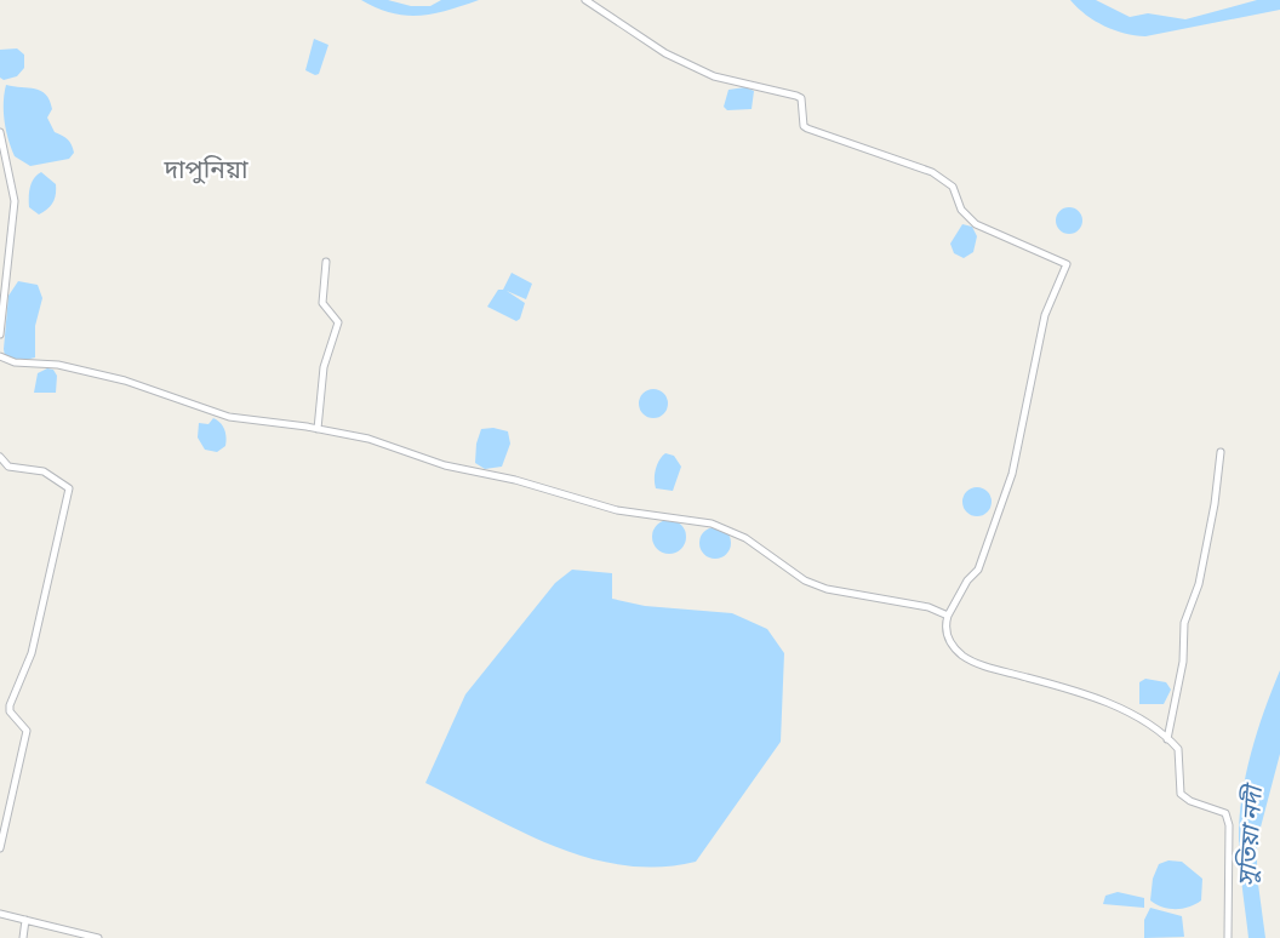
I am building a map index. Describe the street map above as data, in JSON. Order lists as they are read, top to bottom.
{
  "districts": ["দাপুনিয়া"],
  "water": ["সুতিয়া নদী"]
}
